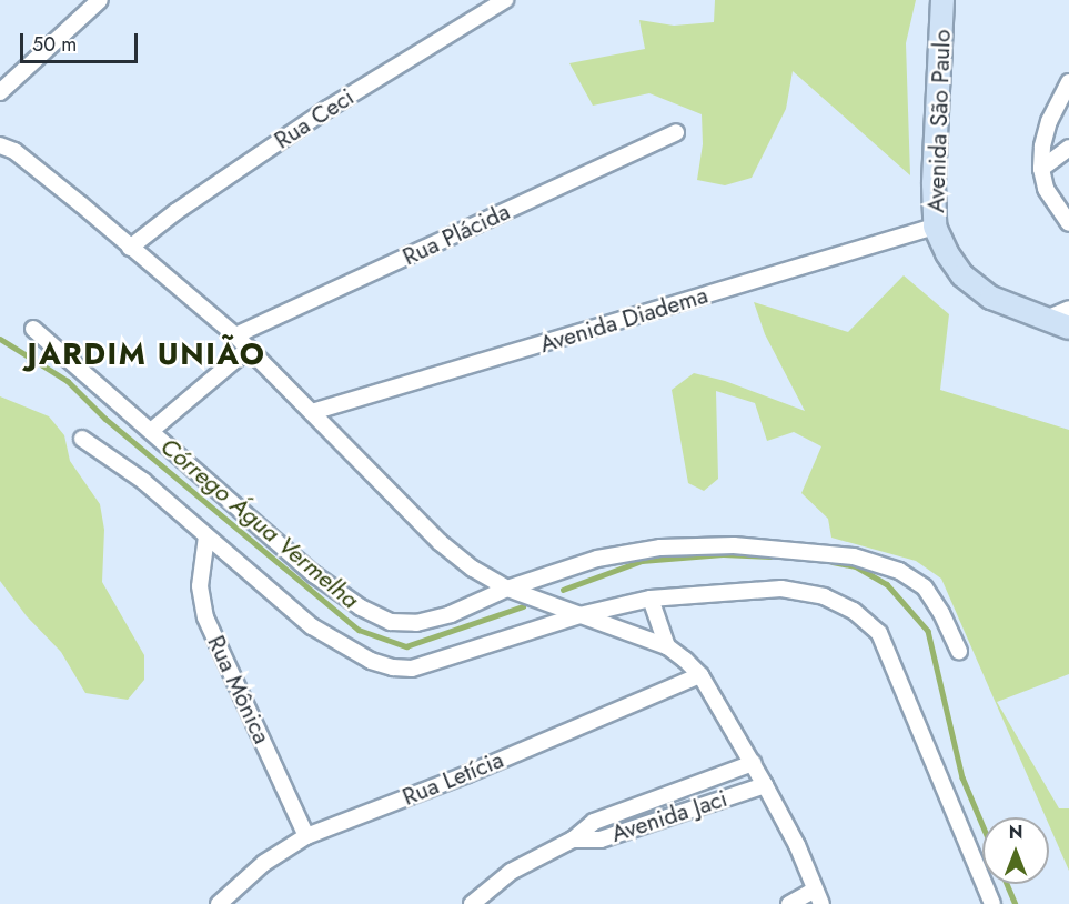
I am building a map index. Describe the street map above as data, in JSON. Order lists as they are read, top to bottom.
{
  "streets": {
    "main road": ["Avenida São Paulo"],
    "street": [
      "Rua Ceci",
      "Rua Plácida",
      "Avenida Diadema",
      "Rua Mônica",
      "Rua Letícia",
      "Avenida Jaci"
    ]
  },
  "crossings": [
    ["Avenida São Paulo", "Avenida Diadema"],
    ["Rua Mônica", "Rua Letícia"]
  ],
  "districts": ["JARDIM UNIÃO"],
  "water": ["Córrego Água Vermelha"],
  "scale_bar": "50 m",
  "north": "top"
}
